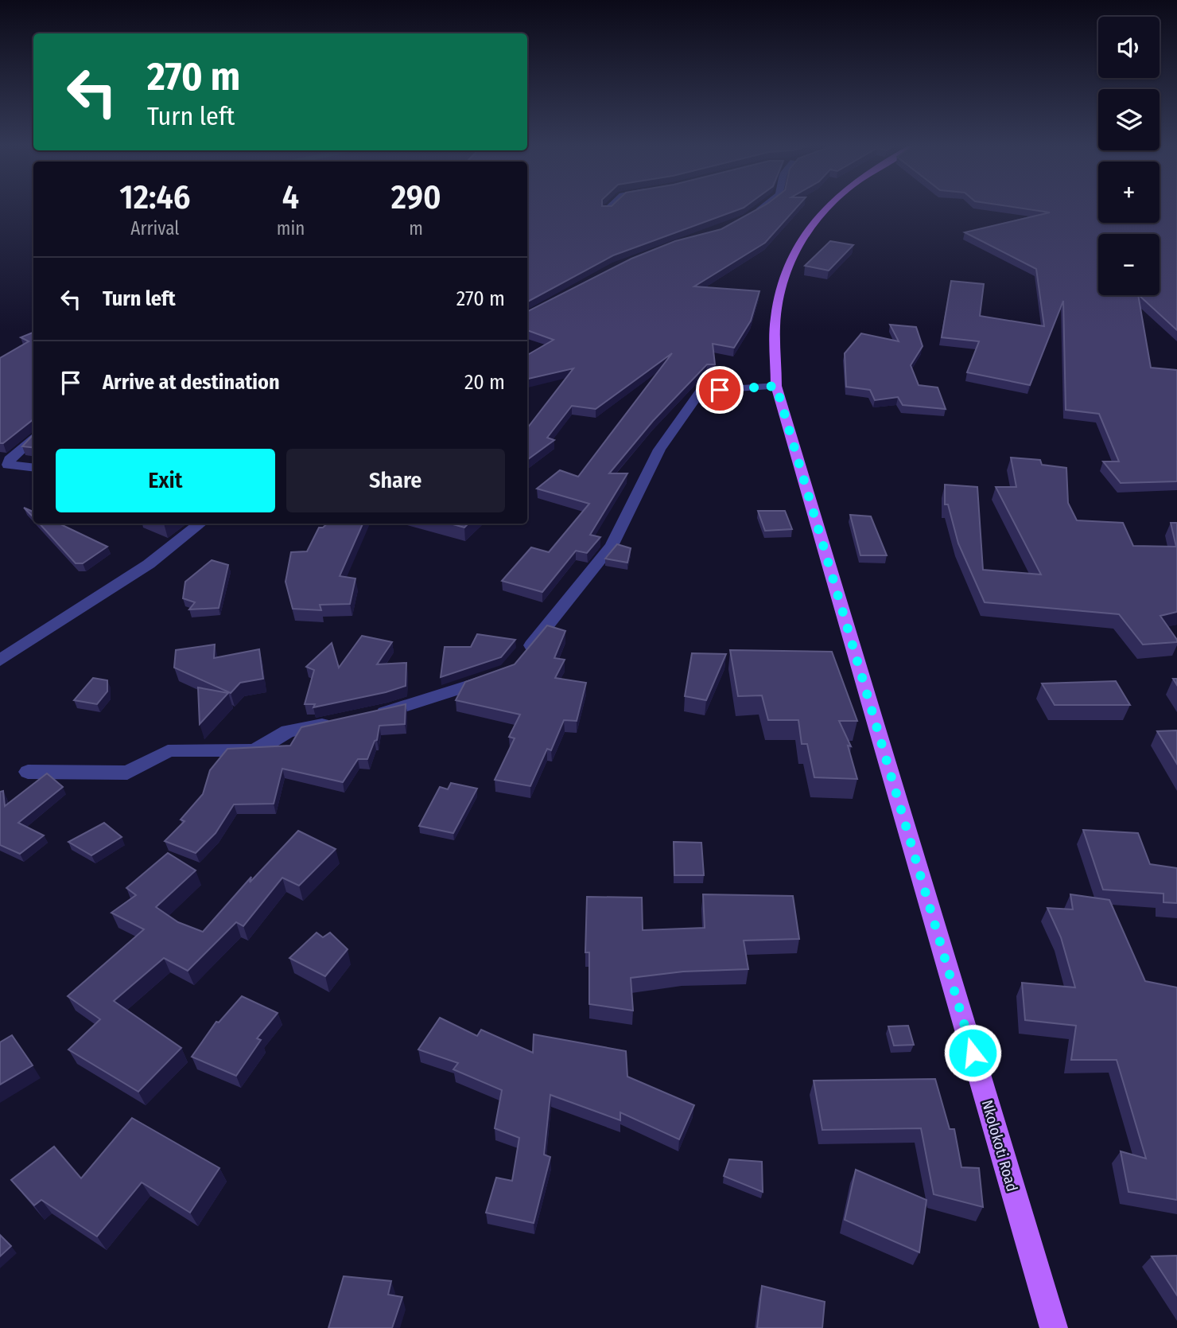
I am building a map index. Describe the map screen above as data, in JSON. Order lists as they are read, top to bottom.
{
  "streets": {
    "main road": ["Nkolokoti Road"]
  },
  "page": {
    "map_buttons": ["+", "−"],
    "turn": ["270 m", "Turn left"],
    "eta": [
      "12:46",
      "Arrival",
      "4",
      "min",
      "290",
      "m"
    ],
    "list": [
      {
        "name": "Turn left",
        "value": "270 m"
      },
      {
        "name": "Arrive at destination",
        "value": "20 m"
      }
    ],
    "buttons": ["Exit", "Share"]
  }
}
